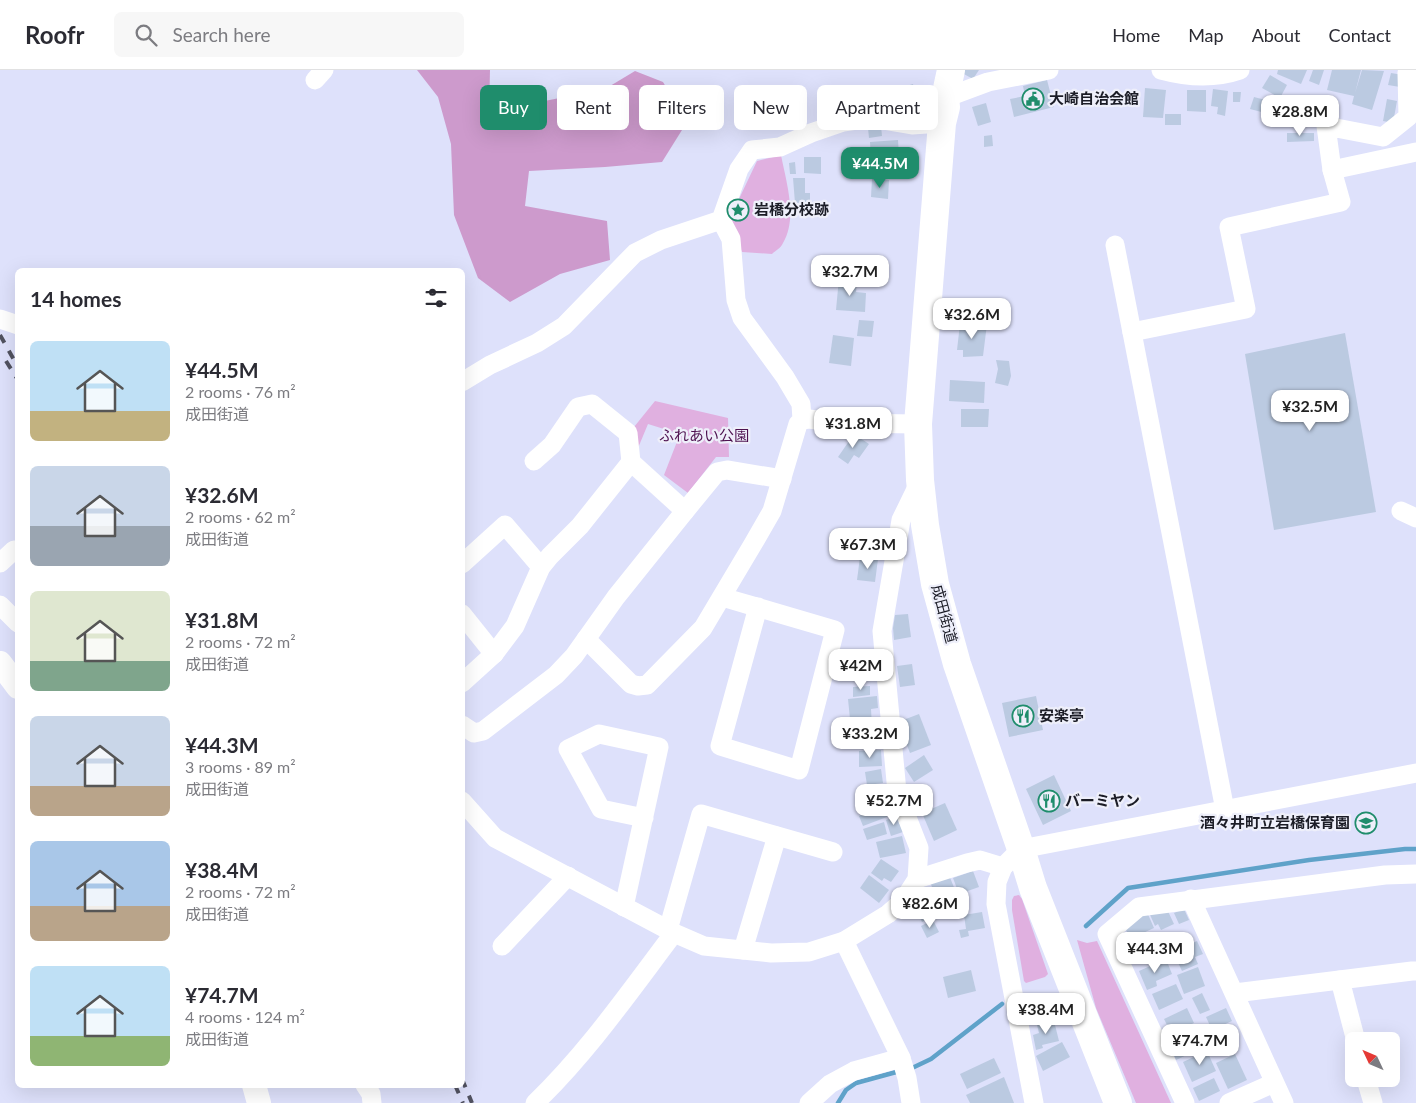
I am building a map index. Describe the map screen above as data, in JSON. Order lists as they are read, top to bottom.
{
  "streets": {
    "highway": ["成田街道"]
  },
  "parks": ["ふれあい公園"],
  "places": {
    "public building": ["大崎自治会館"],
    "place": ["岩橋分校跡"],
    "restaurant": ["安楽亭", "バーミヤン"],
    "school or university": ["酒々井町立岩橋保育園"]
  },
  "north": "top left",
  "page": {
    "header": "Roofr",
    "search": "Search here",
    "nav": [
      "Home",
      "Map",
      "About",
      "Contact"
    ],
    "chip": [
      "Buy",
      "Rent",
      "Filters",
      "New",
      "Apartment"
    ],
    "price": [
      "¥28.8M",
      "¥44.5M",
      "¥32.7M",
      "¥32.6M",
      "¥32.5M",
      "¥31.8M",
      "¥67.3M",
      "¥42M",
      "¥33.2M",
      "¥52.7M",
      "¥82.6M",
      "¥44.3M",
      "¥38.4M",
      "¥74.7M"
    ],
    "heading": "14 homes",
    "list": [
      {
        "name": "¥44.5M",
        "note": "2 rooms · 76 m² · 成田街道"
      },
      {
        "name": "¥32.6M",
        "note": "2 rooms · 62 m² · 成田街道"
      },
      {
        "name": "¥31.8M",
        "note": "2 rooms · 72 m² · 成田街道"
      },
      {
        "name": "¥44.3M",
        "note": "3 rooms · 89 m² · 成田街道"
      },
      {
        "name": "¥38.4M",
        "note": "2 rooms · 72 m² · 成田街道"
      },
      {
        "name": "¥74.7M",
        "note": "4 rooms · 124 m² · 成田街道"
      }
    ]
  }
}
